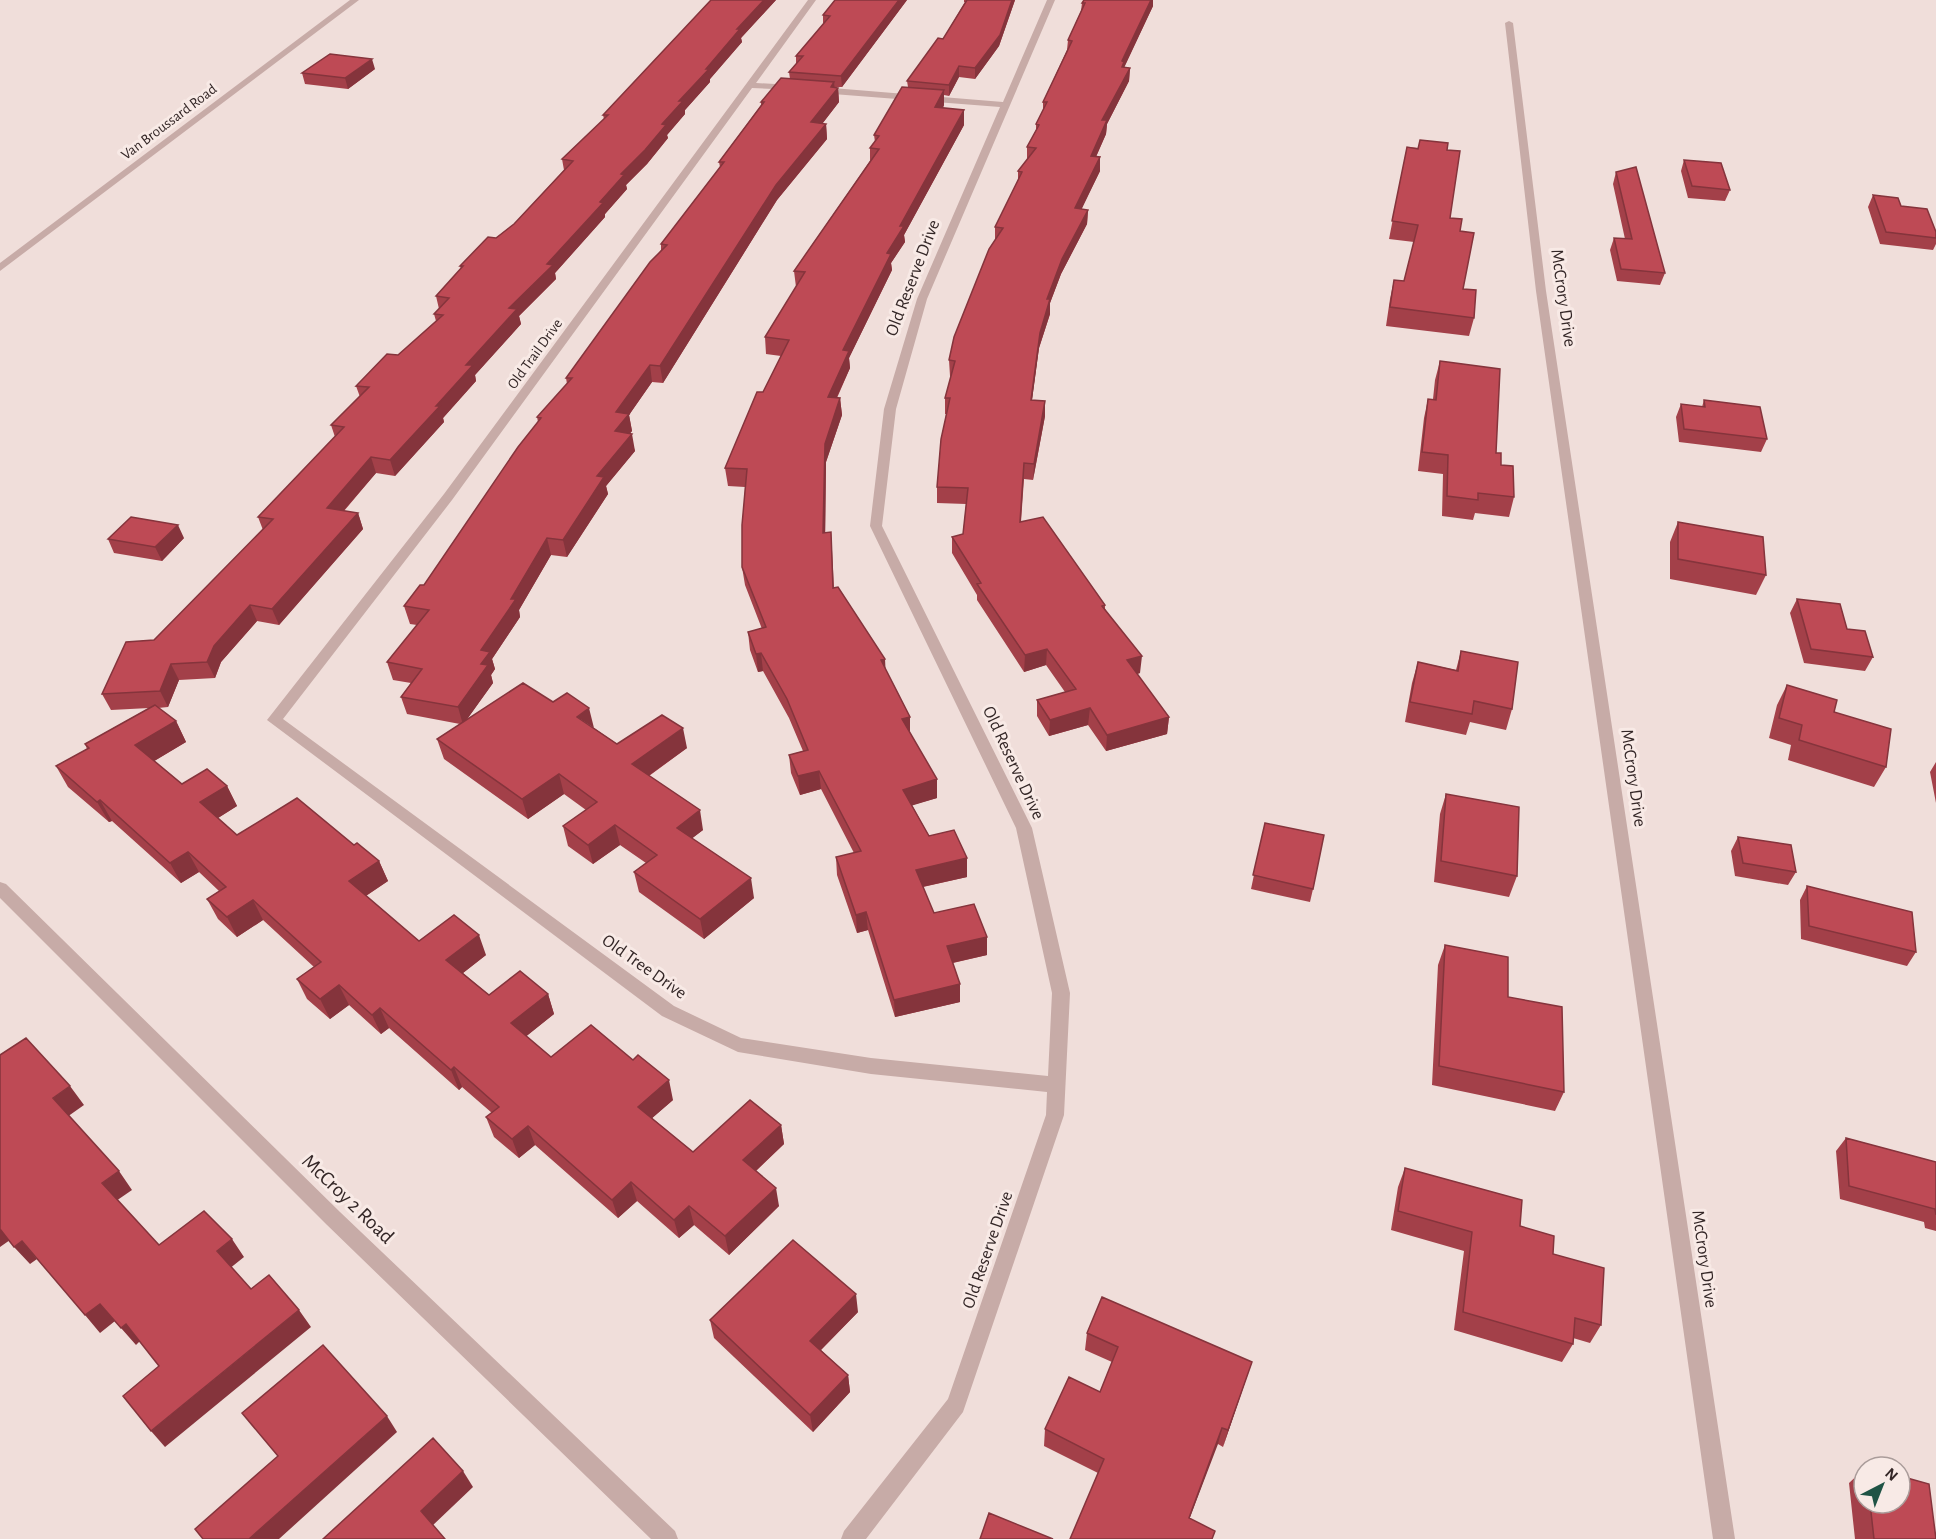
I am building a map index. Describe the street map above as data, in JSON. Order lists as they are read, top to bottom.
{
  "streets": {
    "street": [
      "Van Broussard Road",
      "Old Reserve Drive",
      "McCrory Drive",
      "Old Trail Drive",
      "Old Tree Drive",
      "McCroy 2 Road"
    ]
  },
  "crossings": [
    ["Old Reserve Drive", "Old Tree Drive"],
    ["Old Trail Drive", "Old Tree Drive"]
  ],
  "north": "top right"
}
